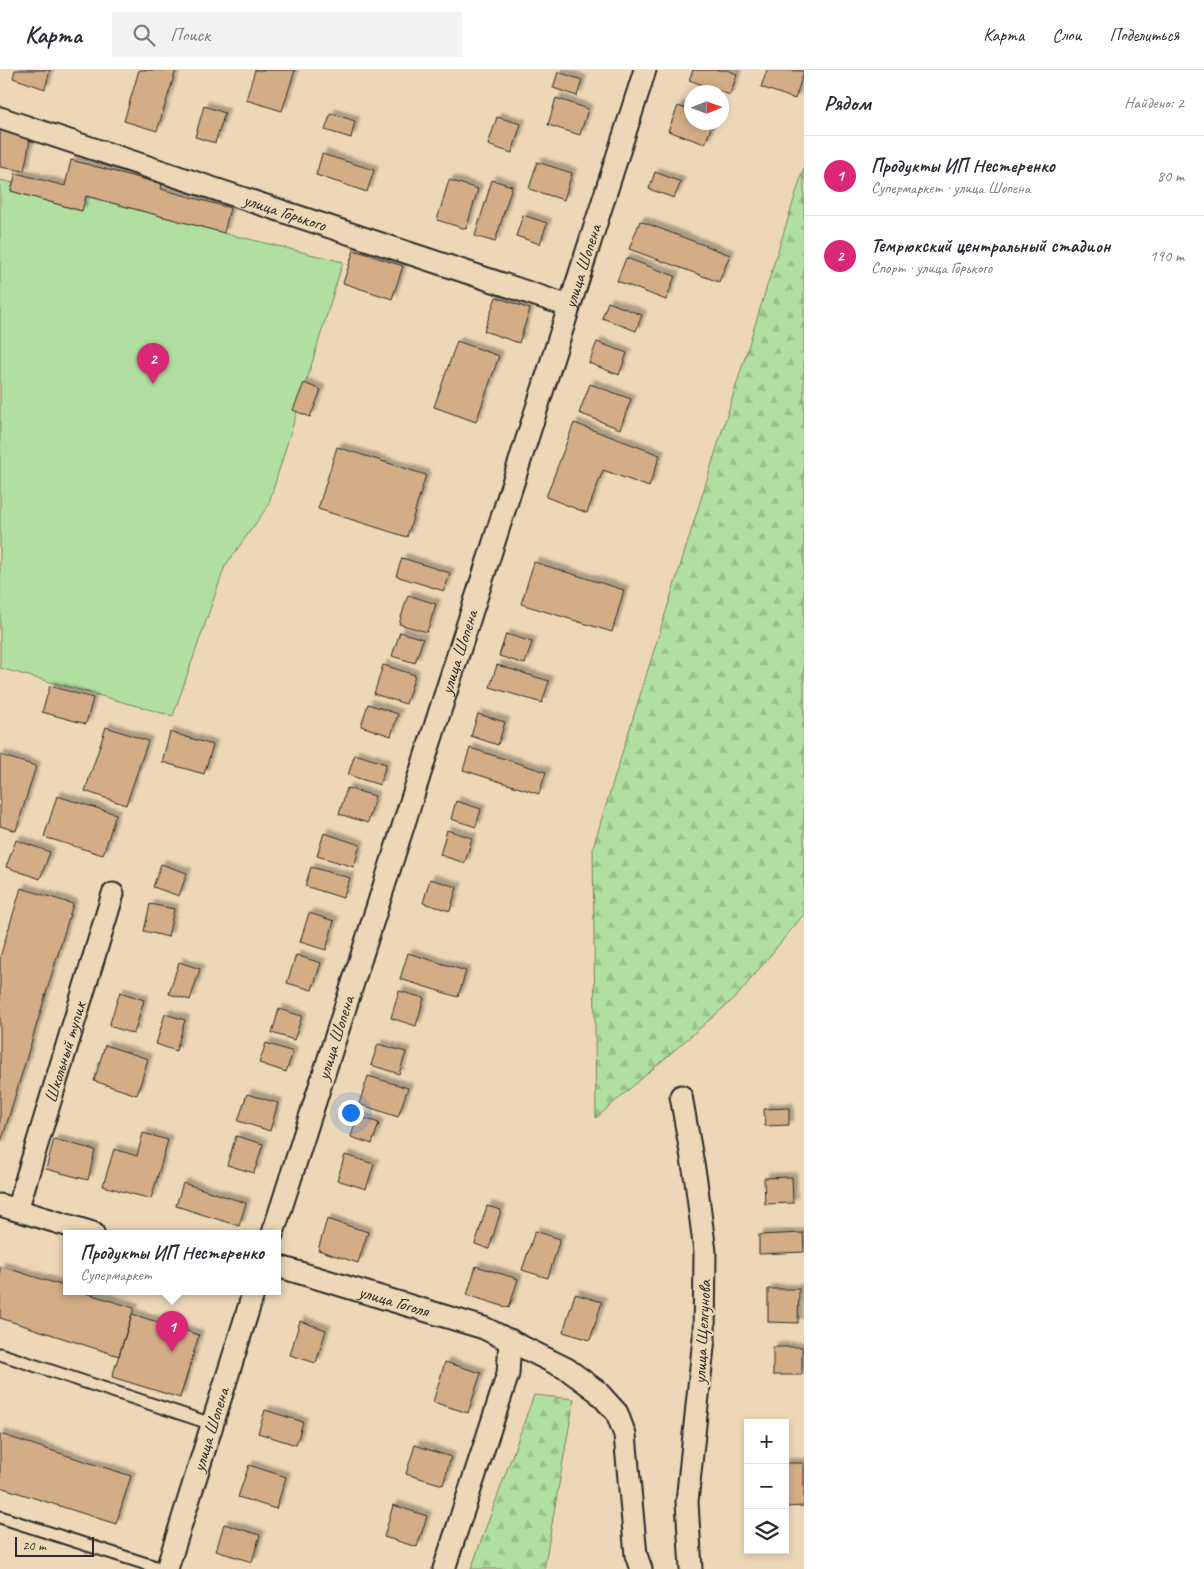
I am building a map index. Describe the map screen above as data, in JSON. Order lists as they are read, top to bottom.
{
  "streets": {
    "street": [
      "улица Горького",
      "улица Шопена",
      "Школьный тупик",
      "улица Гоголя",
      "улица Щелгунова"
    ]
  },
  "crossings": [
    ["улица Горького", "улица Шопена"]
  ],
  "scale_bar": "20 m",
  "north": "right",
  "page": {
    "header": "Карта",
    "search": "Поиск",
    "nav": ["Карта", "Слои", "Поделиться"],
    "heading": ["Рядом", "Найдено: 2"],
    "list": [
      {
        "mark": "1",
        "name": "Продукты ИП Нестеренко",
        "note": "Супермаркет · улица Шопена",
        "value": "80 m"
      },
      {
        "mark": "2",
        "name": "Темрюкский центральный стадион",
        "note": "Спорт · улица Горького",
        "value": "190 m"
      }
    ],
    "pins": ["2", "1"],
    "popup": ["Продукты ИП Нестеренко", "Супермаркет"],
    "map_buttons": ["+", "−"],
    "scale": "20 m"
  }
}
